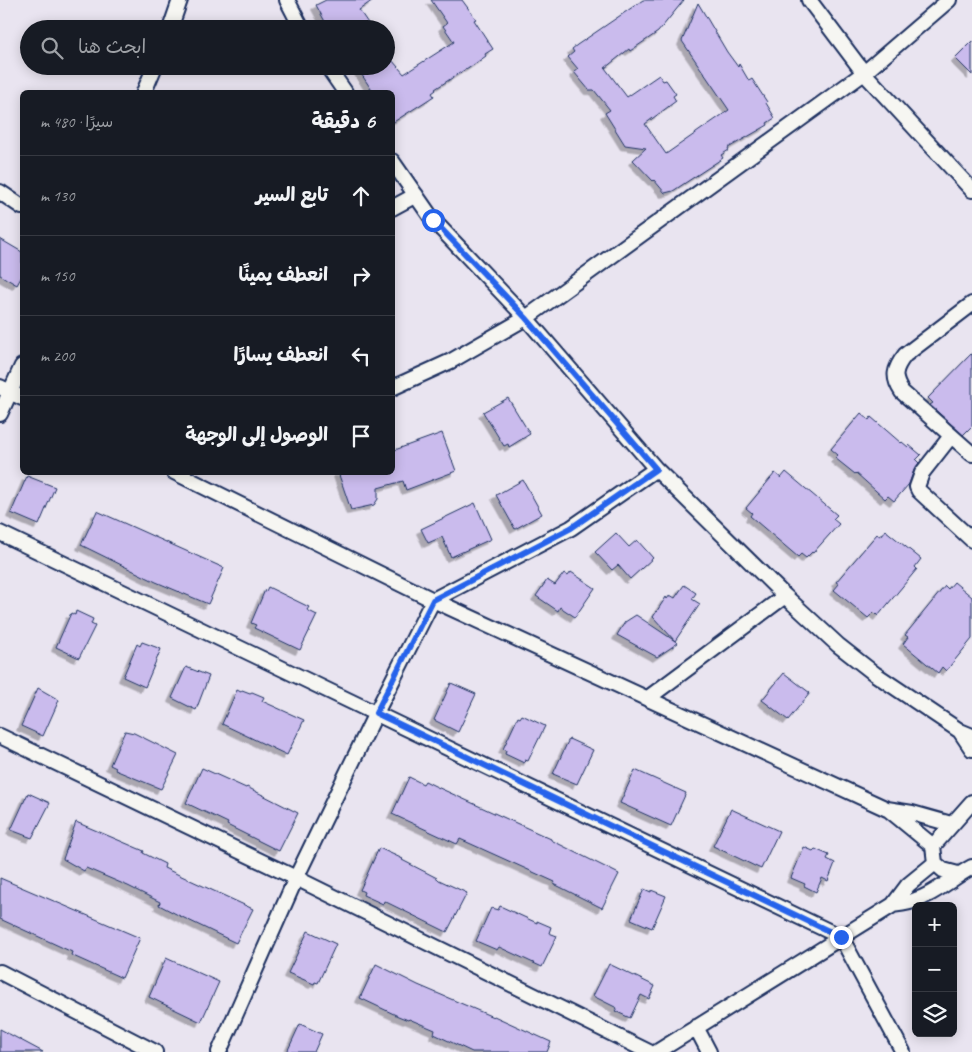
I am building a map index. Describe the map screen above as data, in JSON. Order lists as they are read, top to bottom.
{
  "page": {
    "search": "ابحث هنا",
    "heading": ["6 دقيقة", "سيرًا · 480 m"],
    "list": [
      ["تابع السير", "130 m"],
      ["انعطف يمينًا", "150 m"],
      ["انعطف يسارًا", "200 m"],
      "الوصول إلى الوجهة"
    ],
    "map_buttons": ["+", "−"]
  }
}
